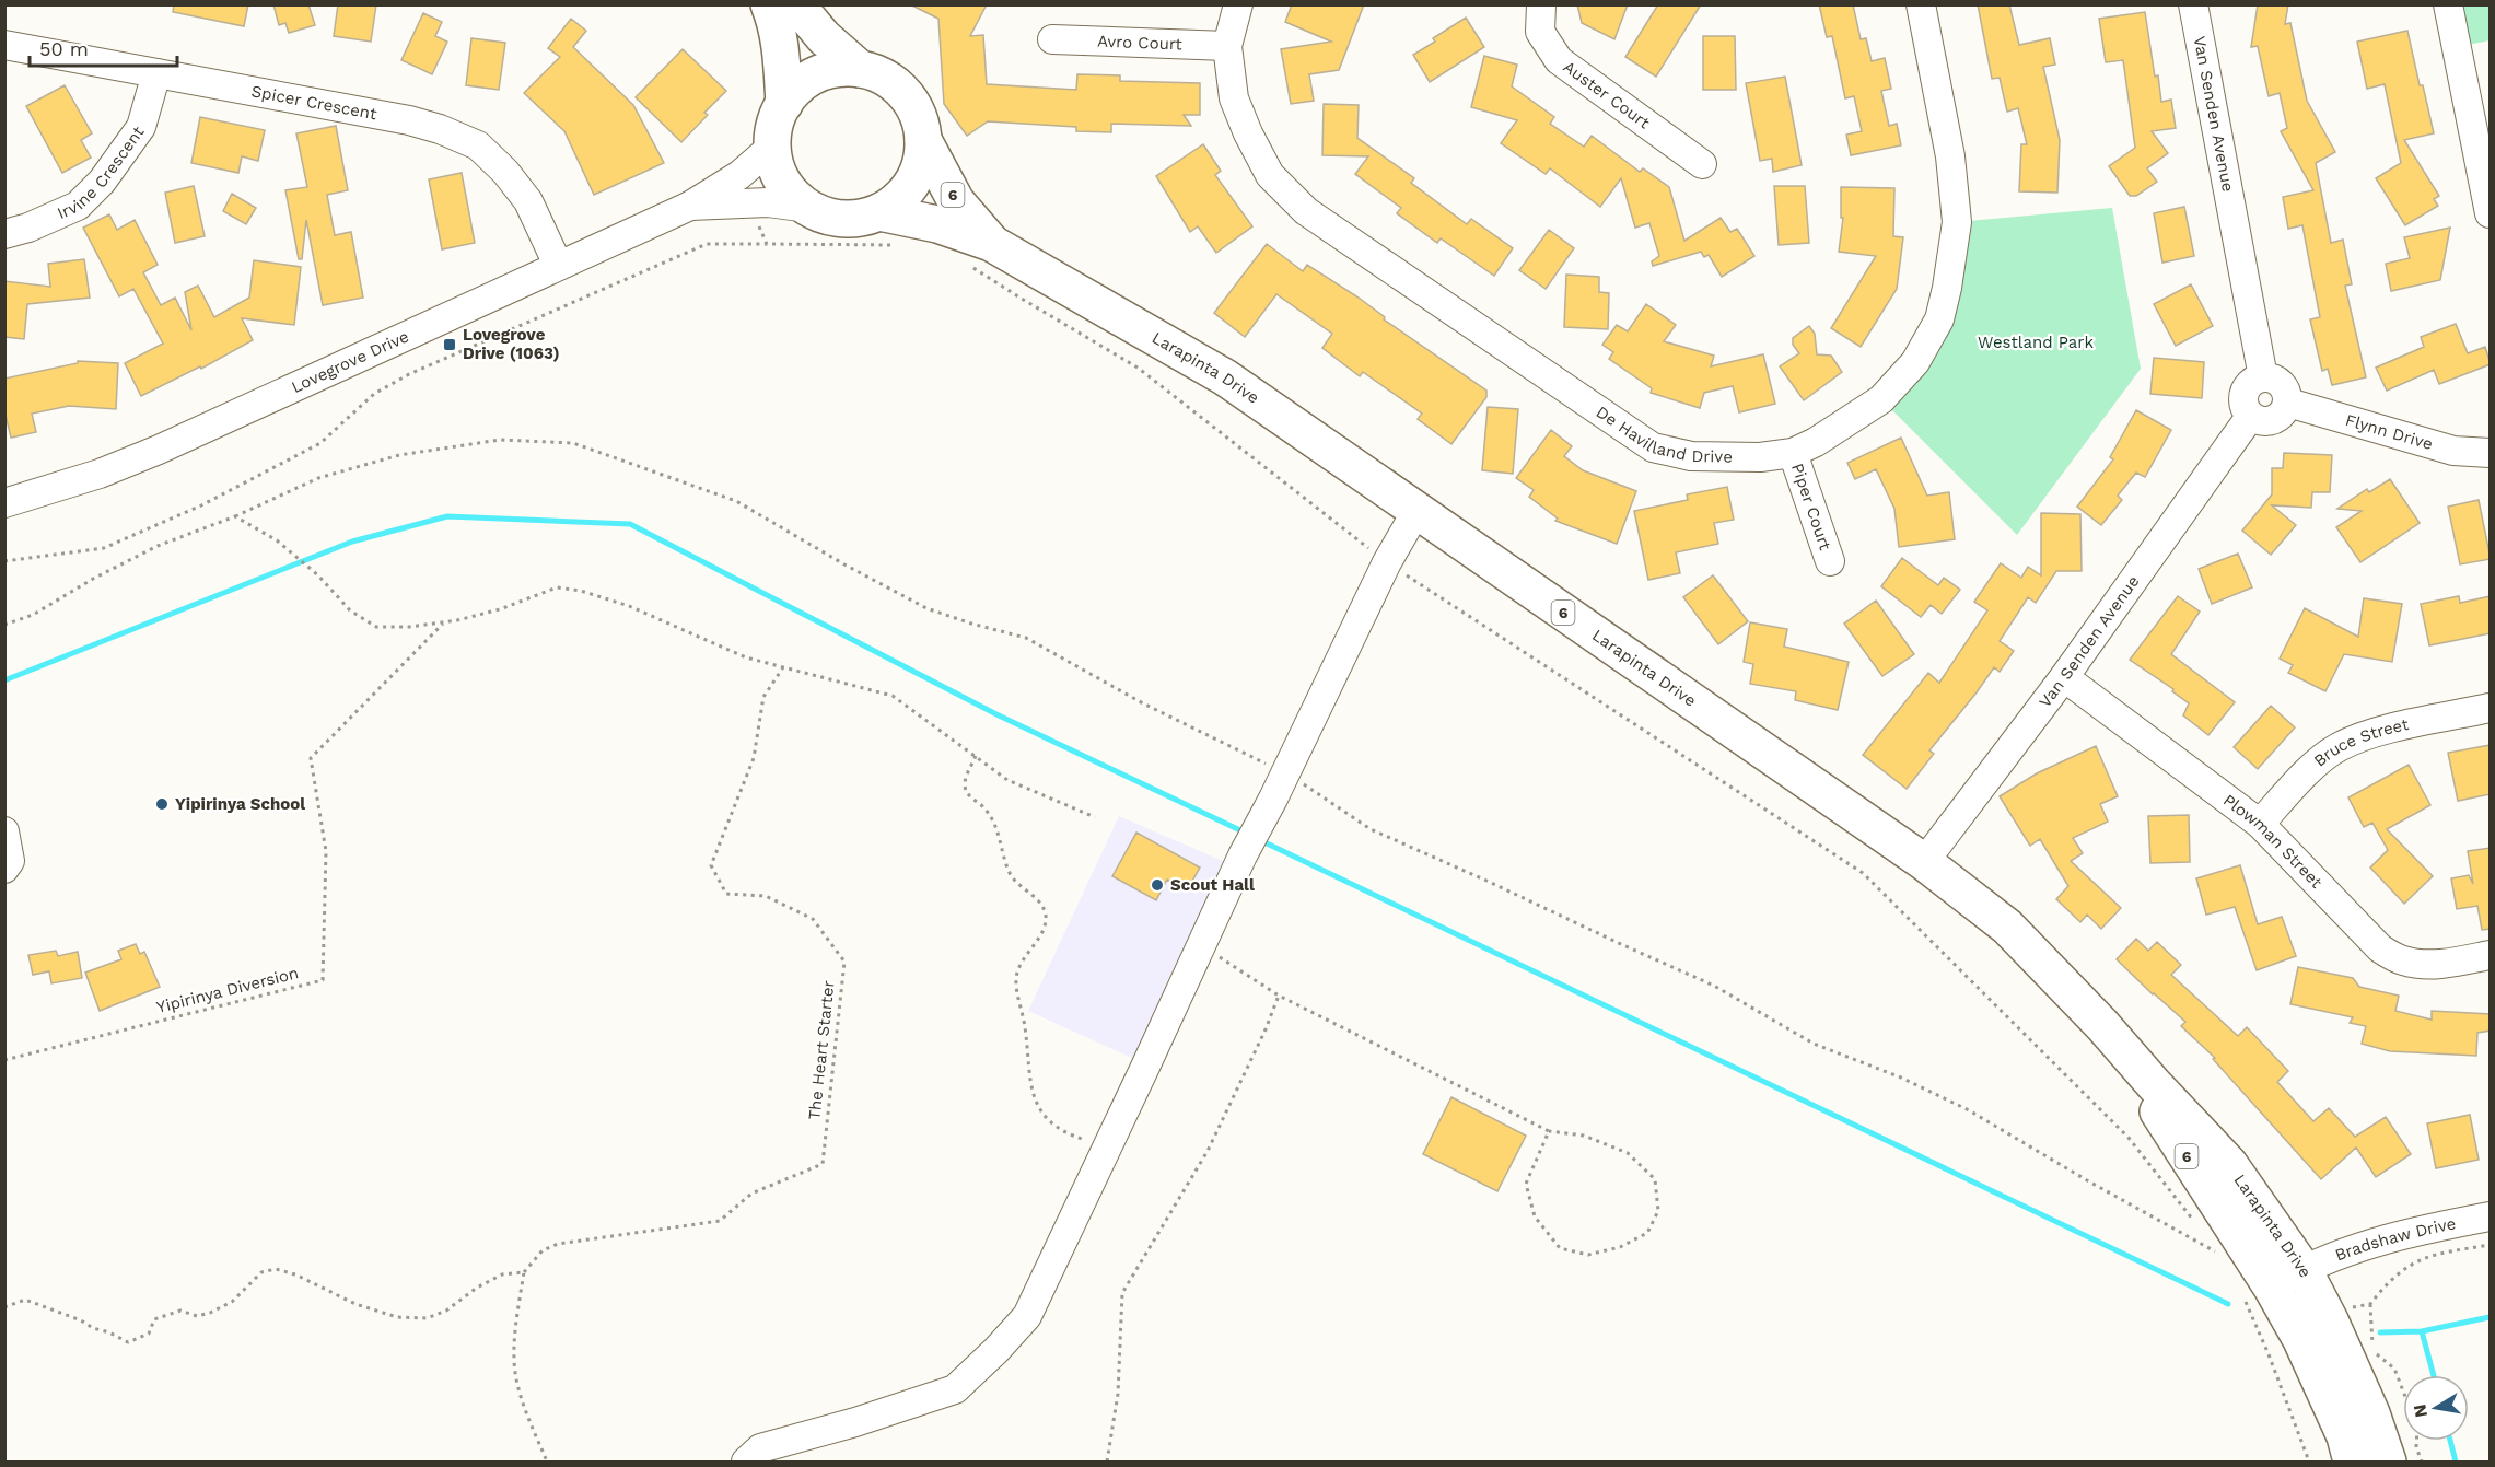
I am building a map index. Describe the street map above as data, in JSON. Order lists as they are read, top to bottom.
{
  "streets": {
    "main road": ["6", "Larapinta Drive"],
    "street": [
      "Avro Court",
      "Auster Court",
      "Spicer Crescent",
      "Van Senden Avenue",
      "Irvine Crescent",
      "Lovegrove Drive",
      "De Havilland Drive",
      "Flynn Drive",
      "Piper Court",
      "Bruce Street",
      "Plowman Street",
      "Bradshaw Drive"
    ],
    "path": ["Yipirinya Diversion", "The Heart Starter"]
  },
  "crossings": [
    ["Avro Court", "De Havilland Drive"],
    ["Spicer Crescent", "Irvine Crescent"],
    ["Spicer Crescent", "Lovegrove Drive"],
    ["Van Senden Avenue", "Larapinta Drive"],
    ["Van Senden Avenue", "Flynn Drive"],
    ["Van Senden Avenue", "Plowman Street"],
    ["6", "Lovegrove Drive"],
    ["6", "Larapinta Drive"],
    ["Lovegrove Drive", "Larapinta Drive"],
    ["Larapinta Drive", "Bradshaw Drive"],
    ["De Havilland Drive", "Piper Court"],
    ["Bruce Street", "Plowman Street"]
  ],
  "parks": ["Westland Park"],
  "places": {
    "transit": ["Lovegrove Drive (1063)"],
    "other": ["Yipirinya School", "Scout Hall"]
  },
  "scale_bar": "50 m",
  "north": "left"
}
